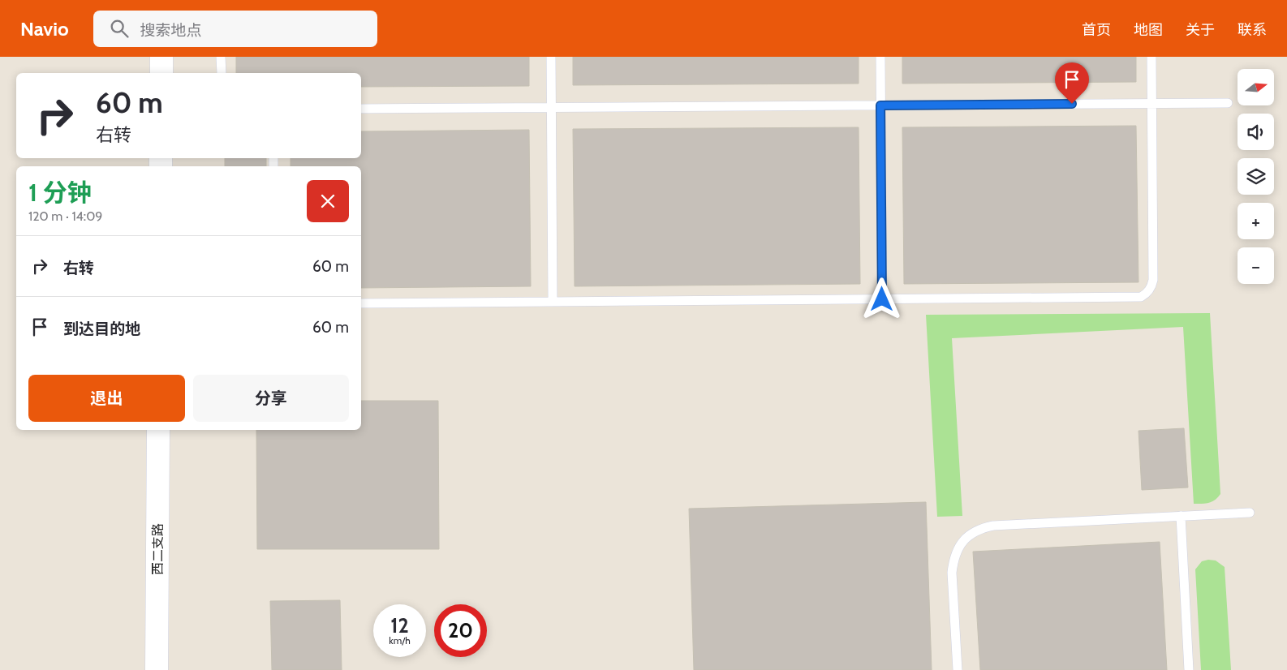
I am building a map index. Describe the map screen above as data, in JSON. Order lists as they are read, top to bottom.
{
  "streets": {
    "street": ["西二支路"]
  },
  "north": "right",
  "page": {
    "header": "Navio",
    "search": "搜索地点",
    "nav": [
      "首页",
      "地图",
      "关于",
      "联系"
    ],
    "map_buttons": ["+", "−"],
    "turn": ["60 m", "右转"],
    "heading": ["1 分钟", "120 m · 14:09"],
    "list": [
      {
        "name": "右转",
        "value": "60 m"
      },
      {
        "name": "到达目的地",
        "value": "60 m"
      }
    ],
    "buttons": ["退出", "分享"],
    "speed": "12 km/h",
    "limit": "20"
  }
}
